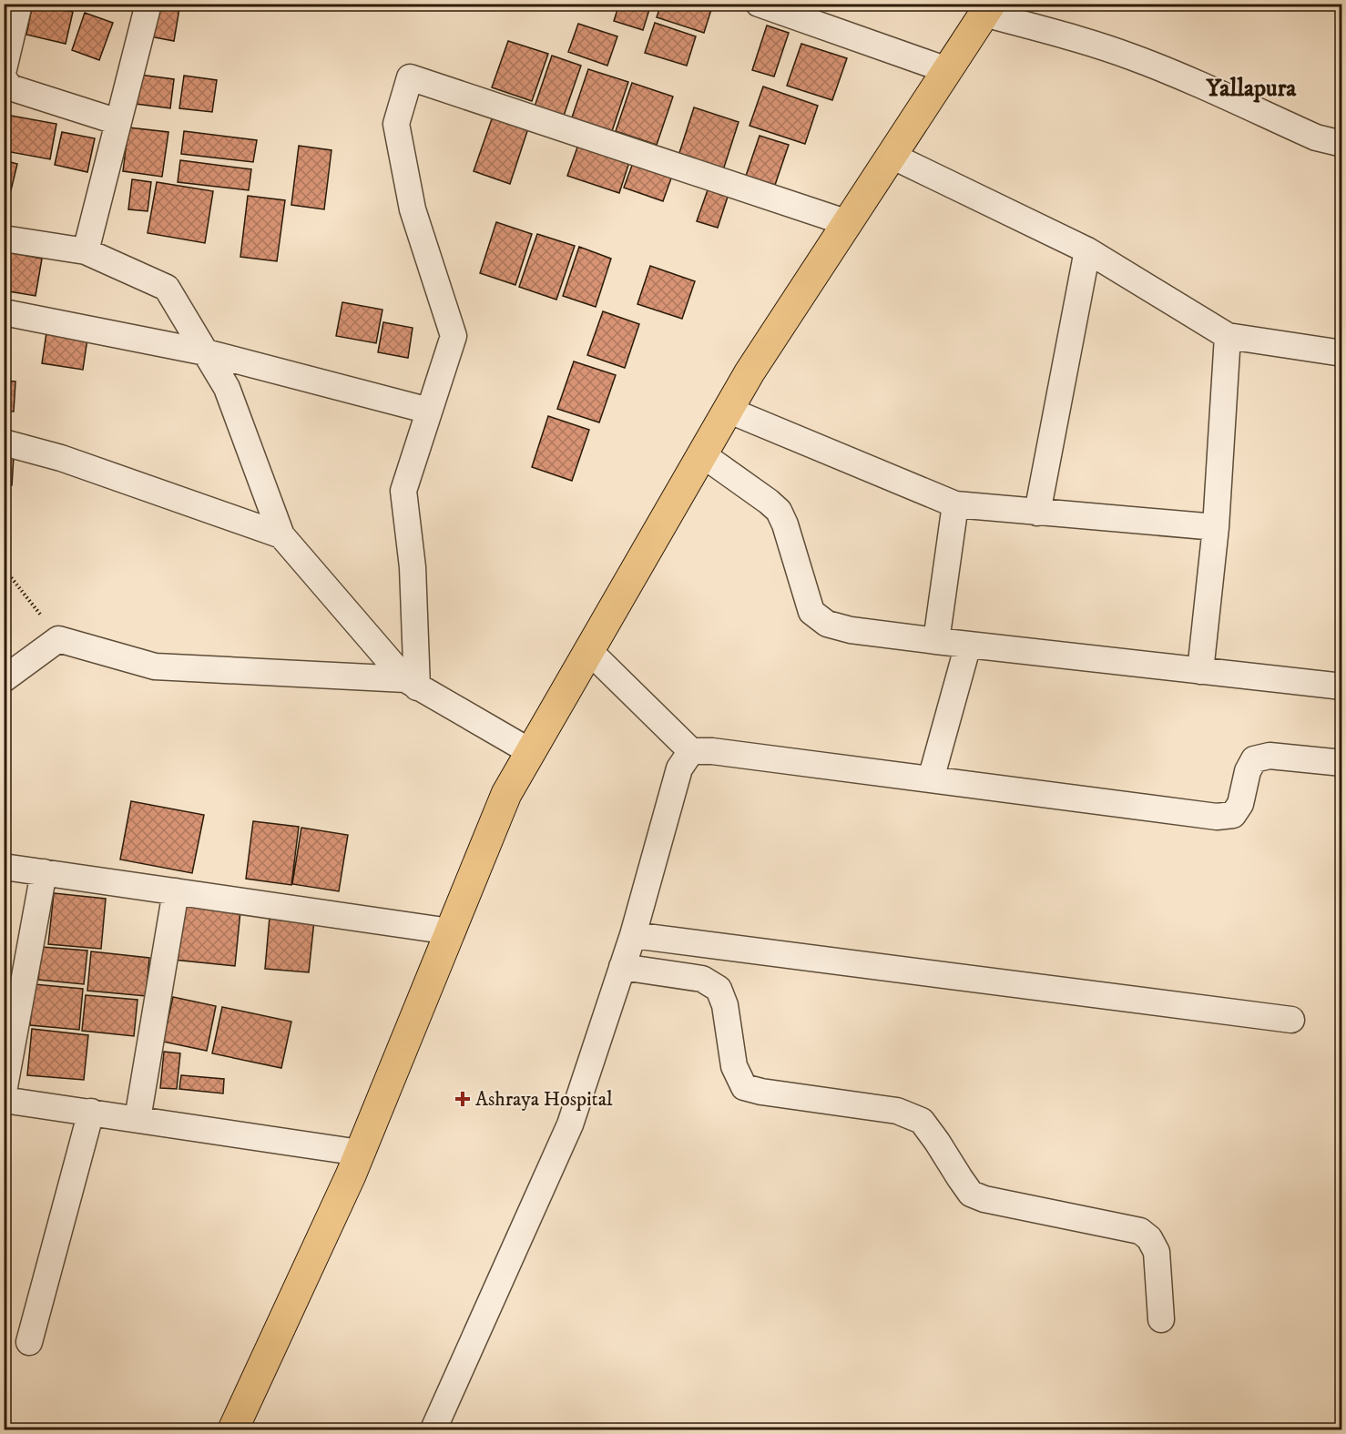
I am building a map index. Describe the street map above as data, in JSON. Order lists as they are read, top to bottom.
{
  "districts": ["Yallapura"],
  "places": {
    "health": ["Ashraya Hospital"]
  }
}
